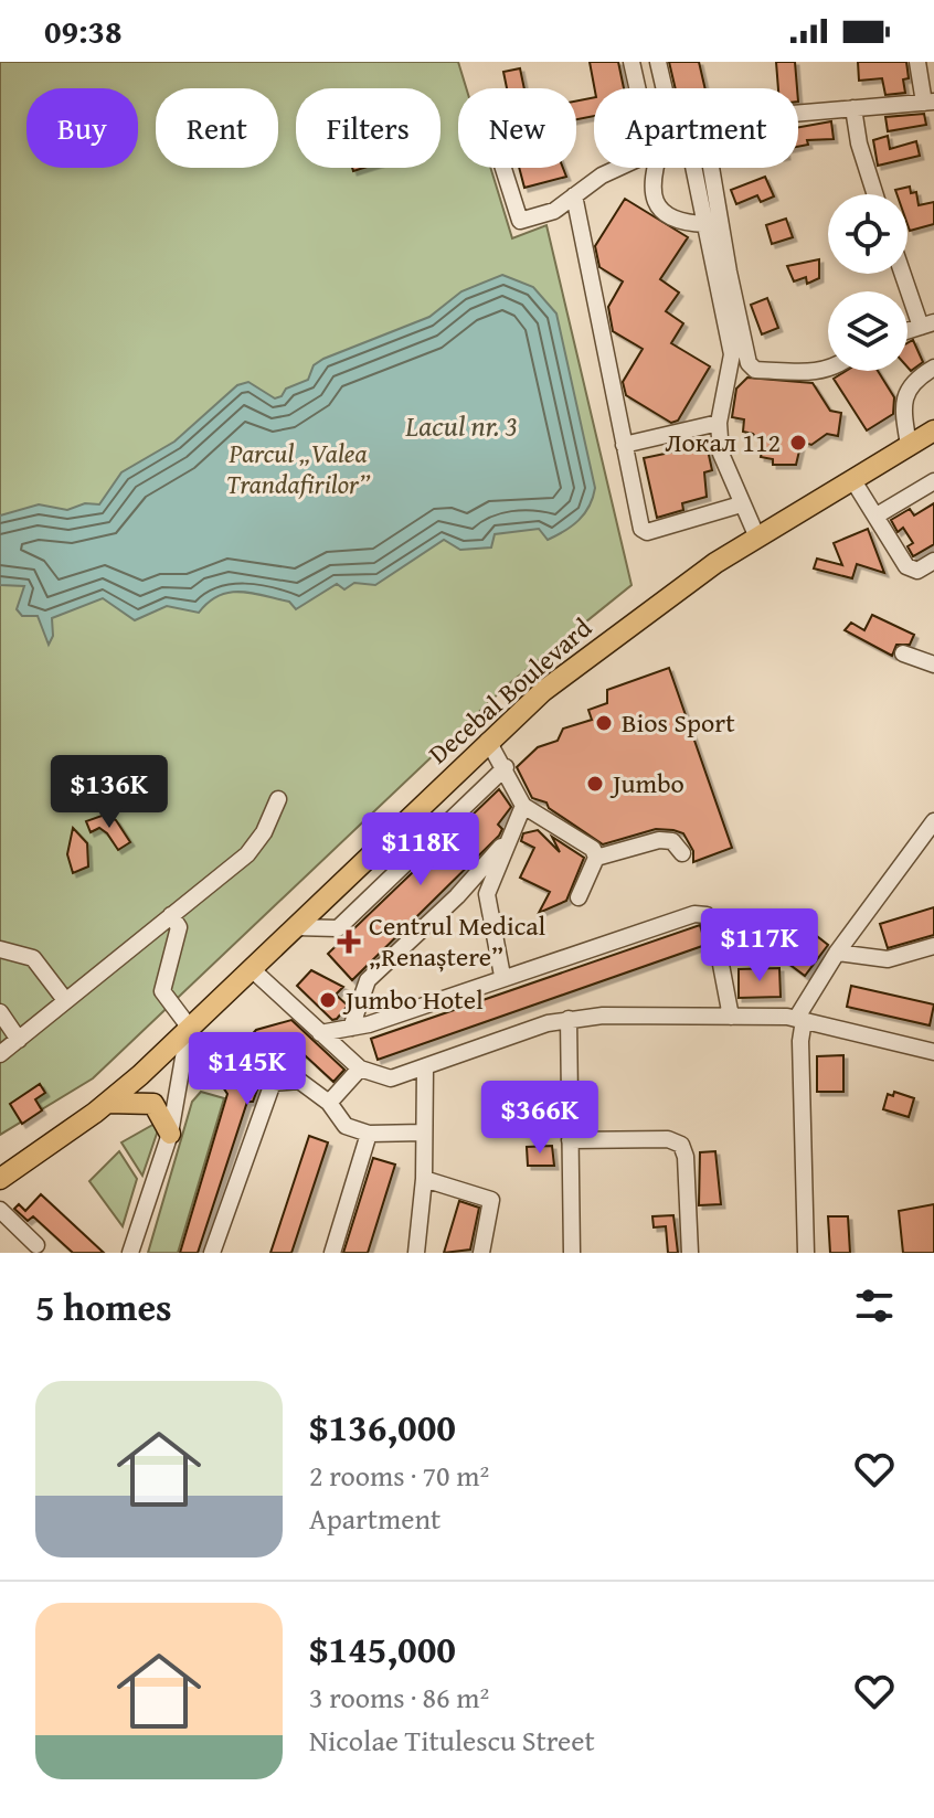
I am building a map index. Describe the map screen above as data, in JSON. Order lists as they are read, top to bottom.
{
  "streets": {
    "main road": ["Decebal Boulevard"]
  },
  "water": ["Lacul nr. 3"],
  "parks": ["Parcul „Valea Trandafirilor”"],
  "places": {
    "other": [
      "Локал 112",
      "Bios Sport",
      "Jumbo",
      "Jumbo Hotel"
    ],
    "health": ["Centrul Medical „Renaștere”"]
  },
  "page": {
    "status": "09:38",
    "chip": [
      "Buy",
      "Rent",
      "Filters",
      "New",
      "Apartment"
    ],
    "price": [
      "$136K",
      "$118K",
      "$117K",
      "$145K",
      "$366K"
    ],
    "heading": "5 homes",
    "list": [
      {
        "name": "$136,000",
        "note": "2 rooms · 70 m² · Apartment"
      },
      {
        "name": "$145,000",
        "note": "3 rooms · 86 m² · Nicolae Titulescu Street"
      }
    ]
  }
}
